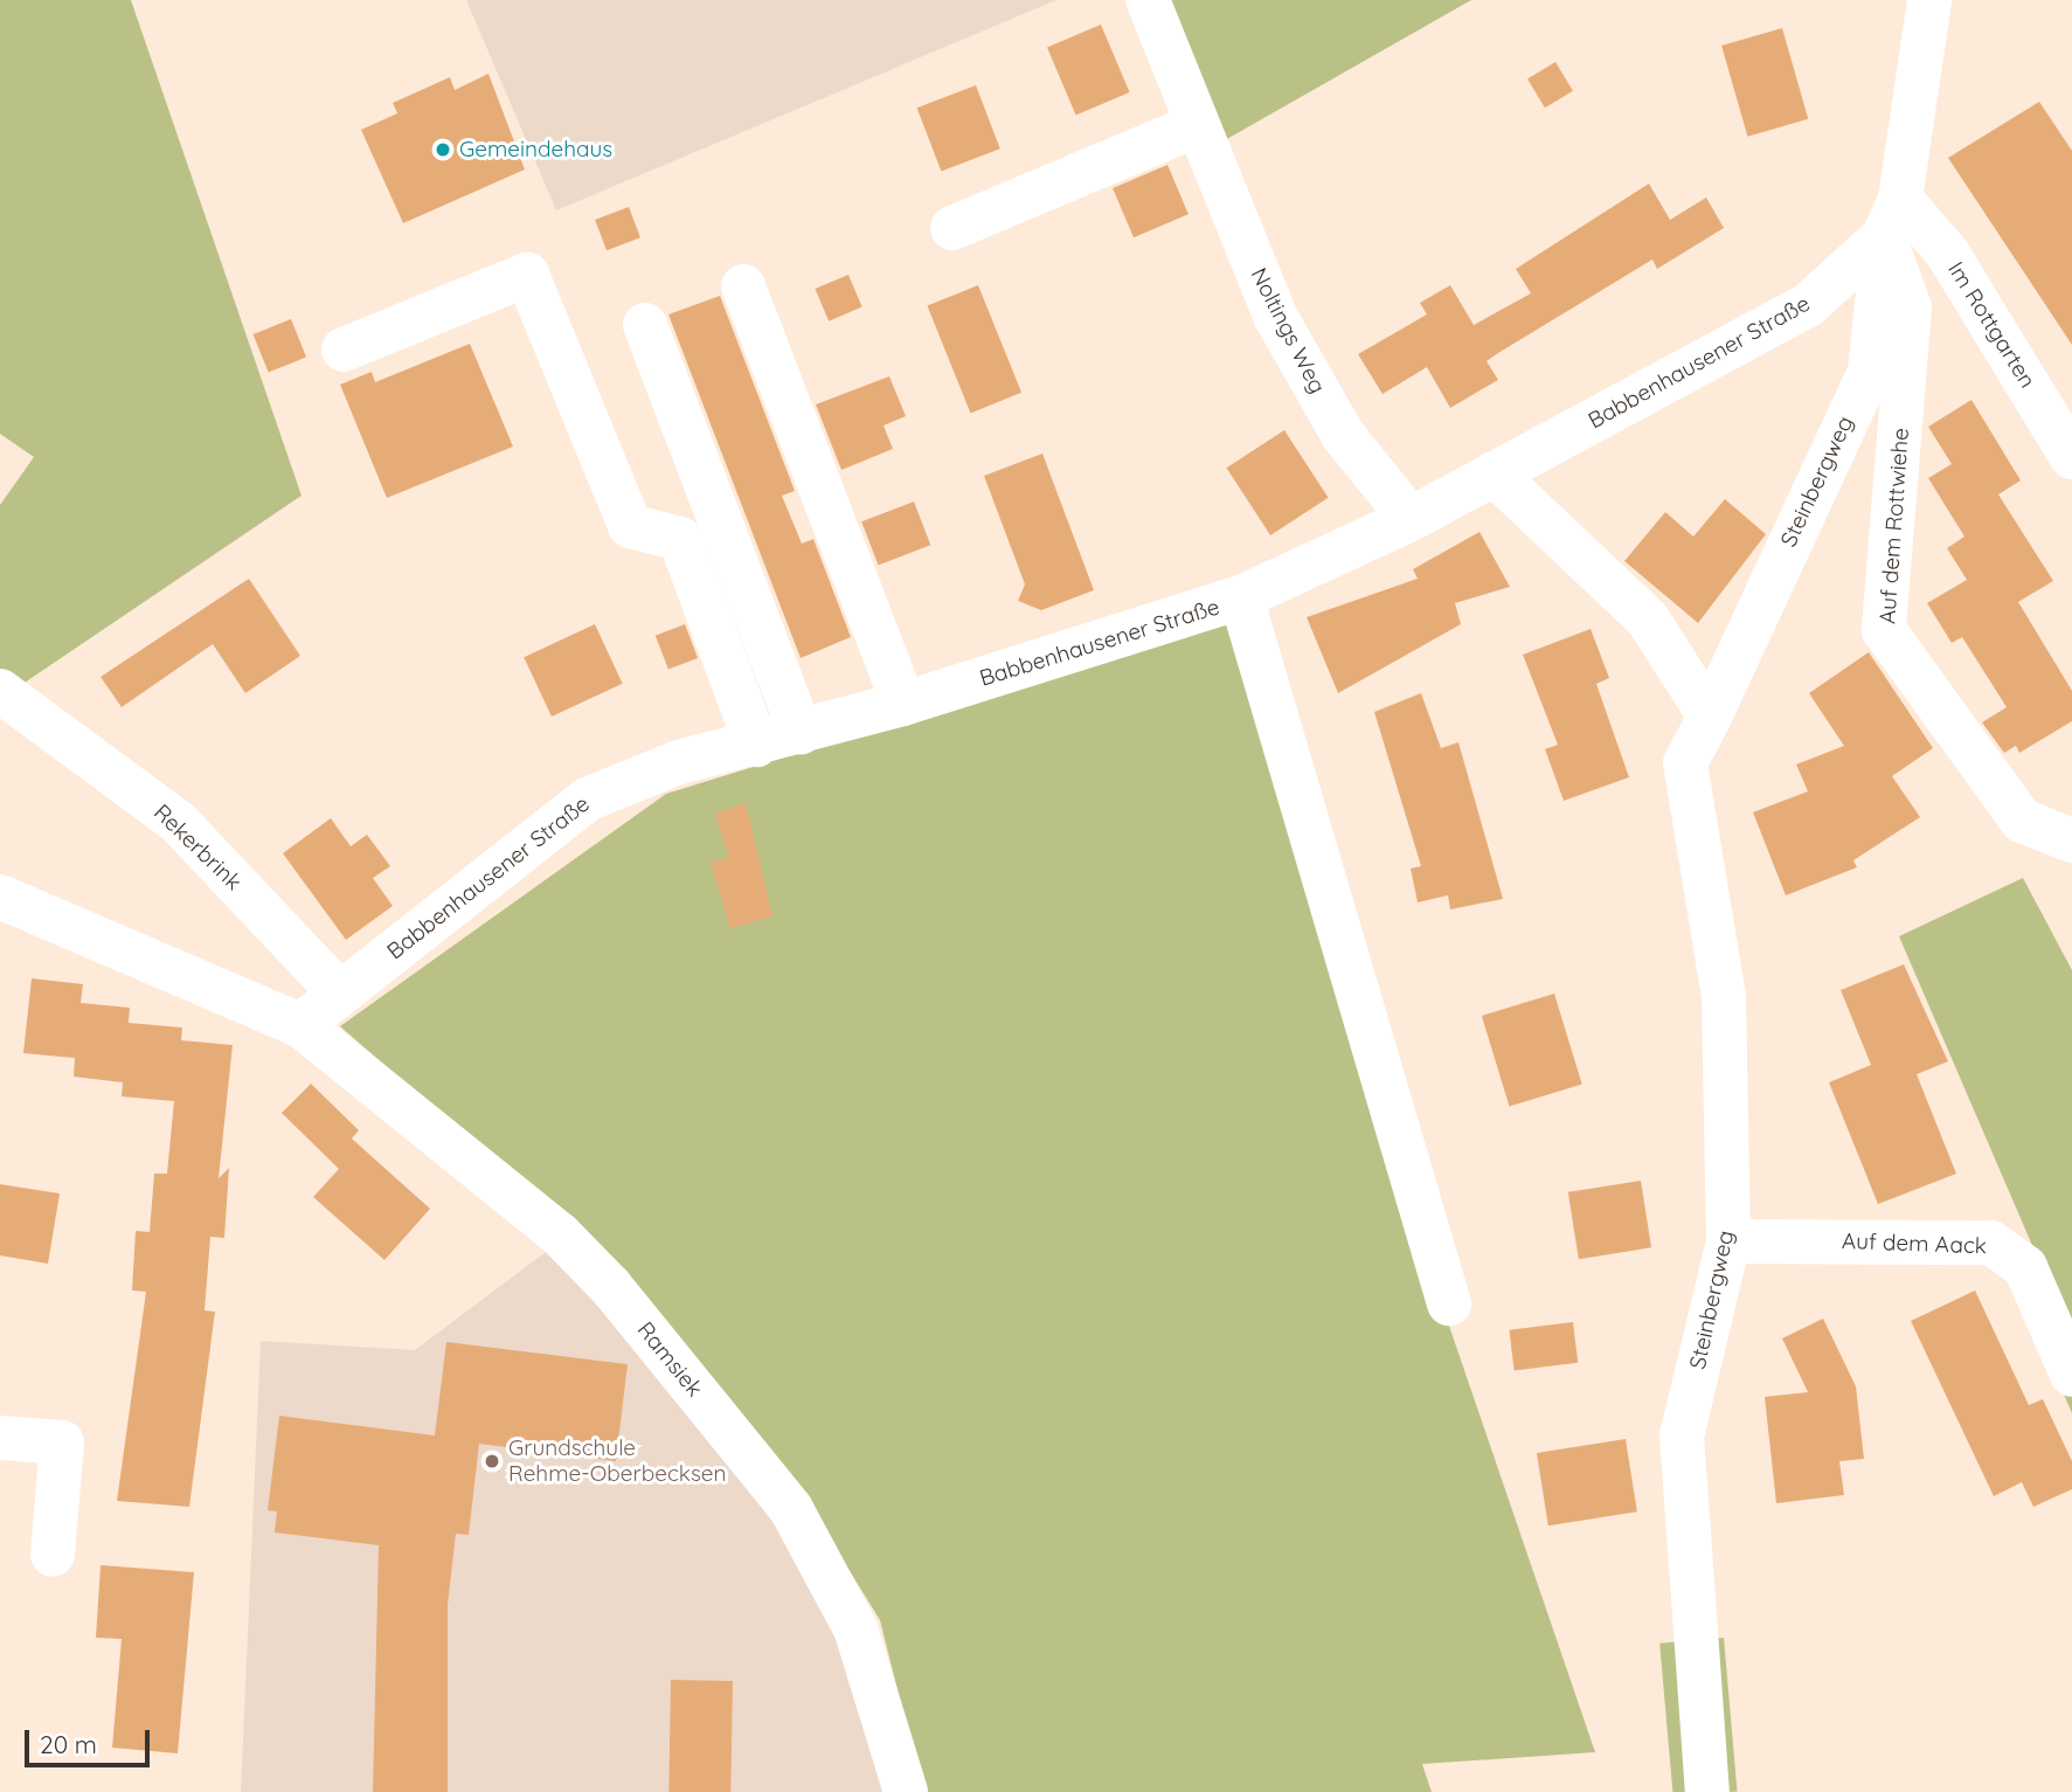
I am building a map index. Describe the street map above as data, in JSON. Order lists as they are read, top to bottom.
{
  "streets": {
    "street": [
      "Im Rottgarten",
      "Noltings Weg",
      "Babbenhausener Straße",
      "Steinbergweg",
      "Auf dem Rottwiehe",
      "Rekerbrink",
      "Auf dem Aack",
      "Ramsiek"
    ]
  },
  "crossings": [
    ["Im Rottgarten", "Babbenhausener Straße"],
    ["Im Rottgarten", "Steinbergweg"],
    ["Im Rottgarten", "Auf dem Rottwiehe"],
    ["Noltings Weg", "Babbenhausener Straße"],
    ["Babbenhausener Straße", "Steinbergweg"],
    ["Babbenhausener Straße", "Auf dem Rottwiehe"],
    ["Babbenhausener Straße", "Rekerbrink"],
    ["Babbenhausener Straße", "Ramsiek"],
    ["Steinbergweg", "Auf dem Rottwiehe"],
    ["Steinbergweg", "Auf dem Aack"]
  ],
  "places": ["Gemeindehaus", "Grundschule Rehme-Oberbecksen"],
  "scale_bar": "20 m"
}
